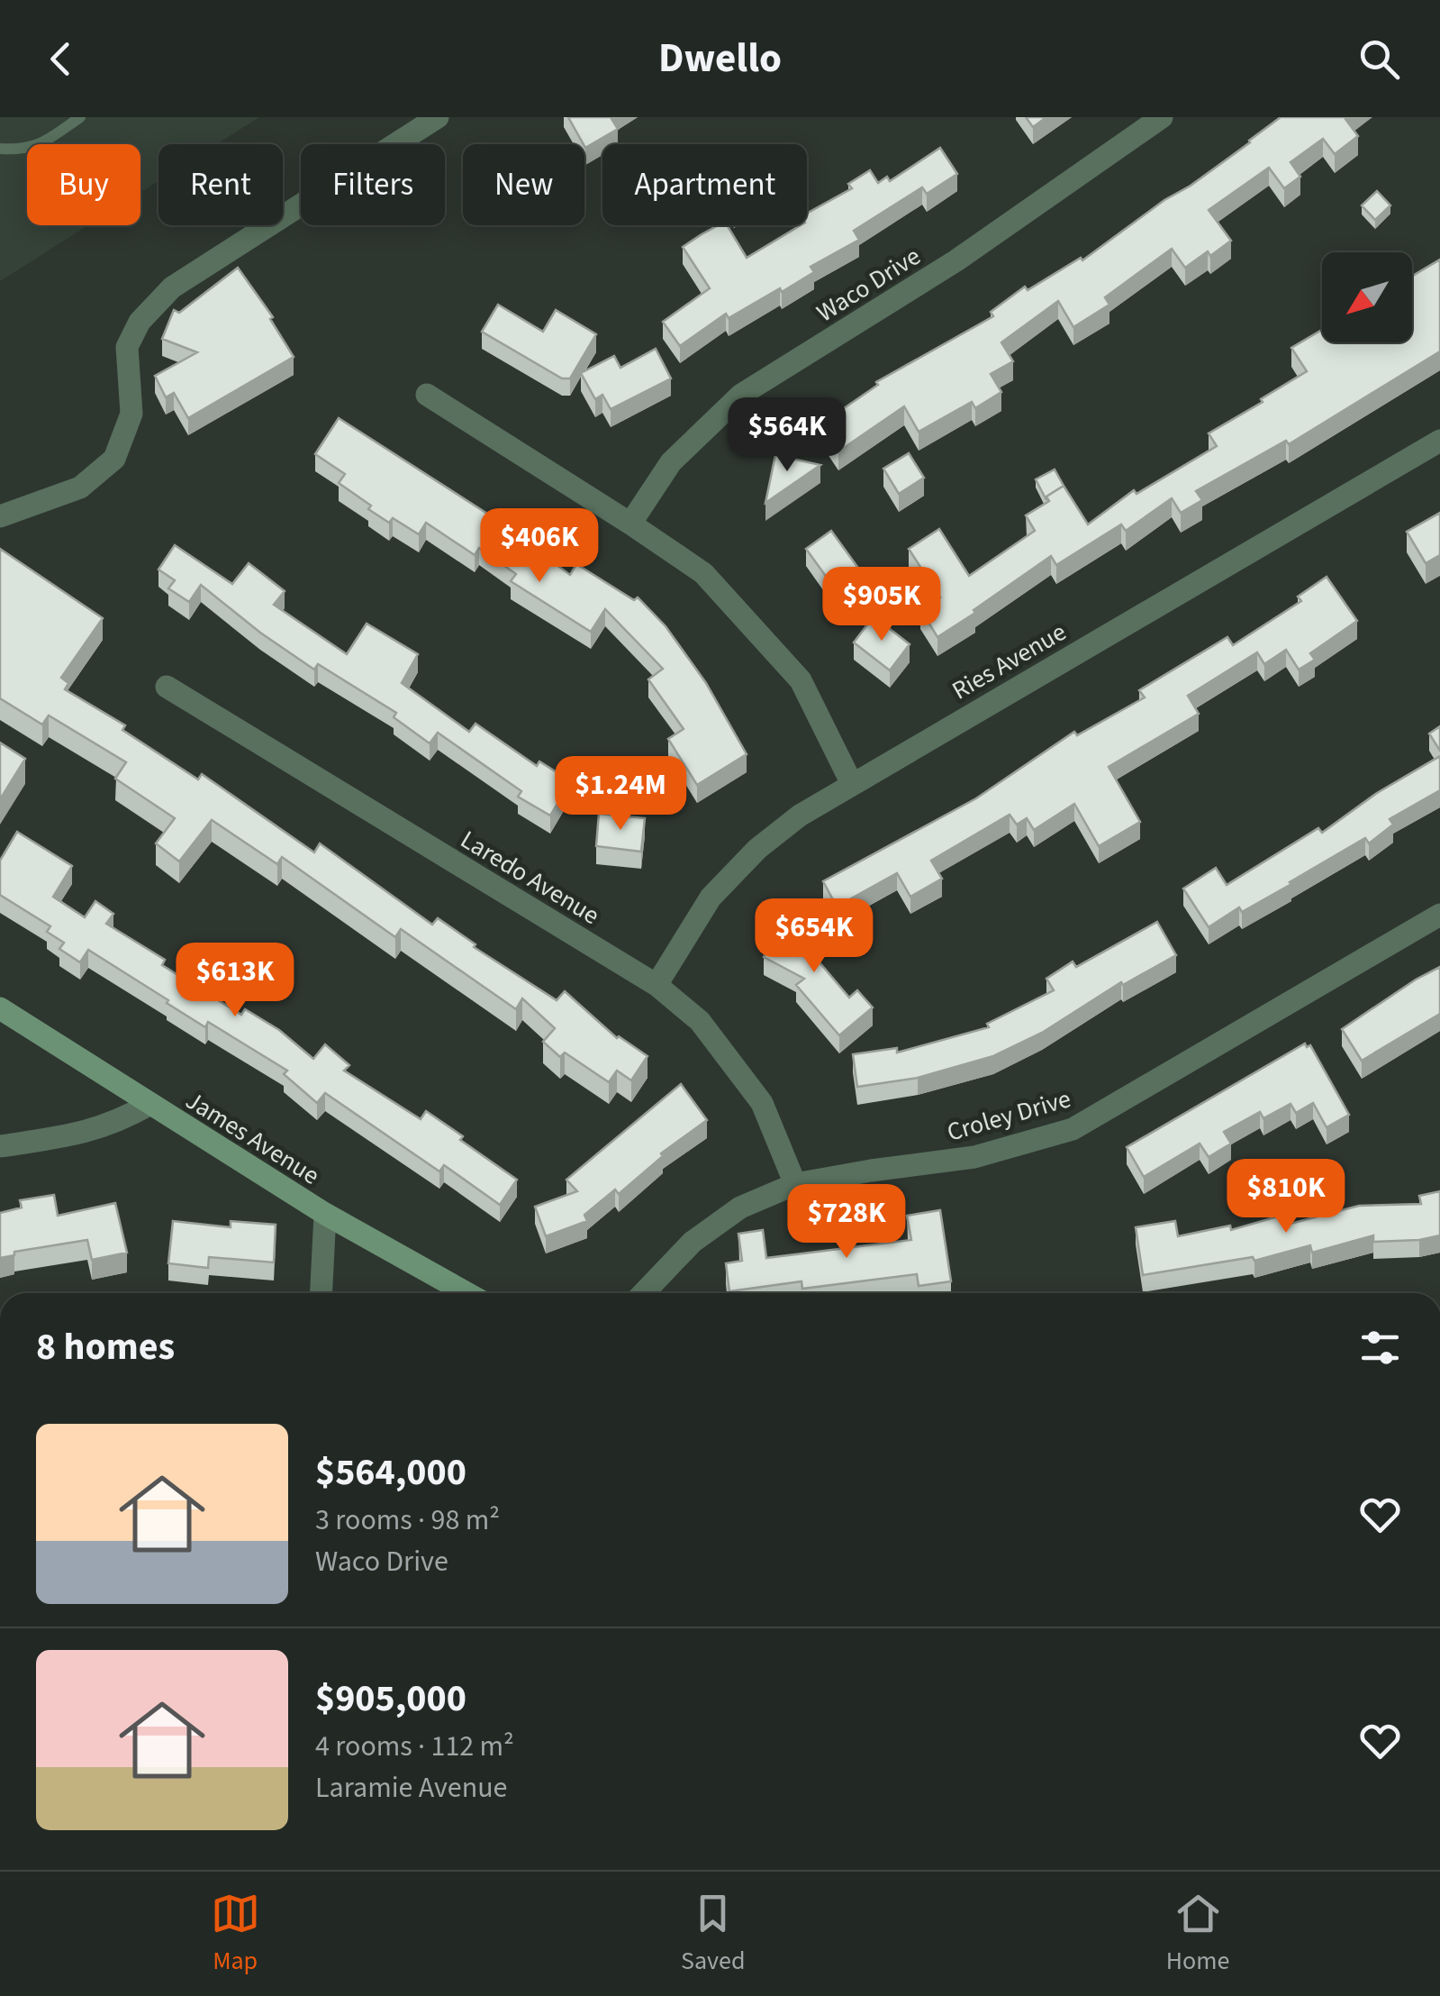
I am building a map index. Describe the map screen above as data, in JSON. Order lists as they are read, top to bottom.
{
  "streets": {
    "street": [
      "Waco Drive",
      "Ries Avenue",
      "Laredo Avenue",
      "Croley Drive",
      "James Avenue"
    ]
  },
  "crossings": [
    ["Ries Avenue", "Laredo Avenue"],
    ["Laredo Avenue", "Croley Drive"]
  ],
  "north": "bottom left",
  "page": {
    "header": "Dwello",
    "chip": [
      "Buy",
      "Rent",
      "Filters",
      "New",
      "Apartment"
    ],
    "price": [
      "$564K",
      "$406K",
      "$905K",
      "$1.24M",
      "$654K",
      "$613K",
      "$810K",
      "$728K"
    ],
    "heading": "8 homes",
    "list": [
      {
        "name": "$564,000",
        "note": "3 rooms · 98 m² · Waco Drive"
      },
      {
        "name": "$905,000",
        "note": "4 rooms · 112 m² · Laramie Avenue"
      }
    ],
    "tabs": ["Map", "Saved", "Home"]
  }
}
